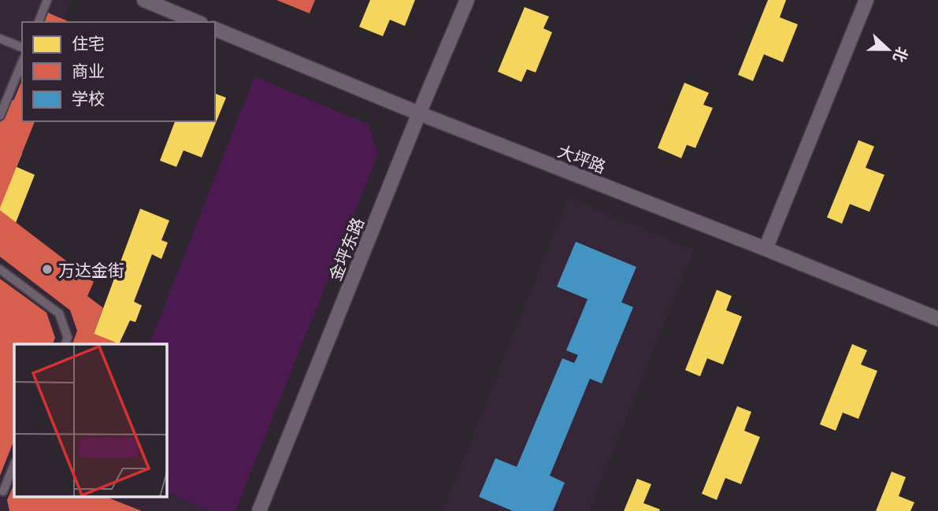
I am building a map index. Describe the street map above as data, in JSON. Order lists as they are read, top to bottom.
{
  "streets": {
    "street": ["大坪路", "金坪东路"]
  },
  "crossings": [
    ["大坪路", "金坪东路"]
  ],
  "places": ["万达金街"],
  "legend": ["住宅", "商业", "学校"],
  "north": "right"
}
